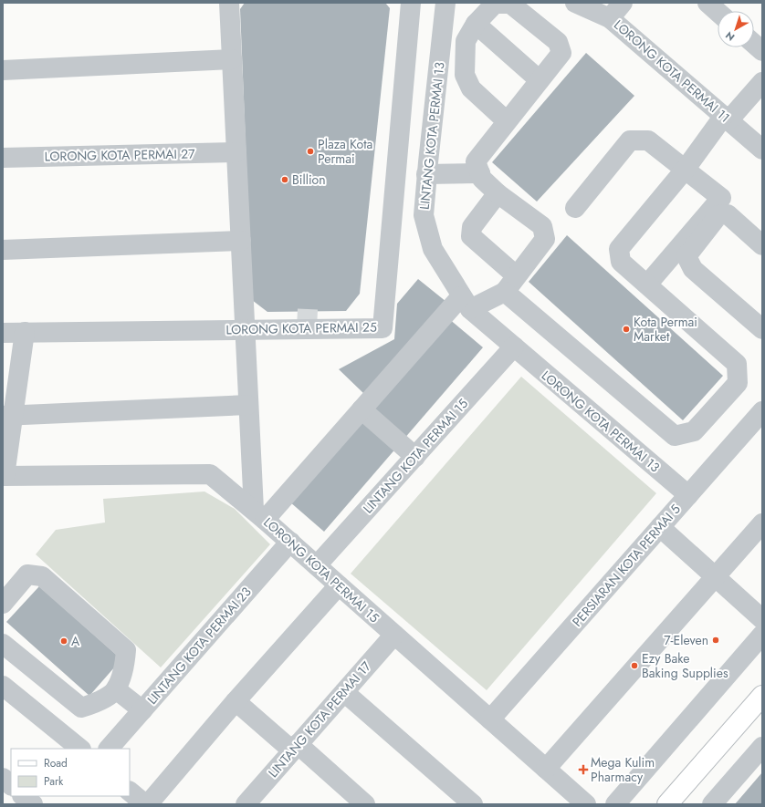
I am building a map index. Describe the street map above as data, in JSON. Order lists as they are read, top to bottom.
{
  "streets": {
    "street": [
      "LORONG KOTA PERMAI 11",
      "LINTANG KOTA PERMAI 13",
      "LORONG KOTA PERMAI 27",
      "LORONG KOTA PERMAI 25",
      "LORONG KOTA PERMAI 13",
      "LINTANG KOTA PERMAI 15",
      "PERSIARAN KOTA PERMAI 5",
      "LORONG KOTA PERMAI 15",
      "LINTANG KOTA PERMAI 23",
      "LINTANG KOTA PERMAI 17"
    ]
  },
  "crossings": [
    ["LINTANG KOTA PERMAI 13", "LORONG KOTA PERMAI 13"],
    ["LINTANG KOTA PERMAI 13", "LINTANG KOTA PERMAI 15"],
    ["LORONG KOTA PERMAI 13", "LINTANG KOTA PERMAI 15"],
    ["LORONG KOTA PERMAI 13", "PERSIARAN KOTA PERMAI 5"],
    ["LINTANG KOTA PERMAI 15", "LORONG KOTA PERMAI 15"],
    ["PERSIARAN KOTA PERMAI 5", "LORONG KOTA PERMAI 15"],
    ["LORONG KOTA PERMAI 15", "LINTANG KOTA PERMAI 23"],
    ["LORONG KOTA PERMAI 15", "LINTANG KOTA PERMAI 17"]
  ],
  "places": {
    "other": [
      "Plaza Kota Permai",
      "Billion",
      "Kota Permai Market",
      "7-Eleven",
      "A",
      "Ezy Bake Baking Supplies"
    ],
    "health": ["Mega Kulim Pharmacy"]
  },
  "legend": ["Road", "Park"],
  "north": "bottom left"
}
